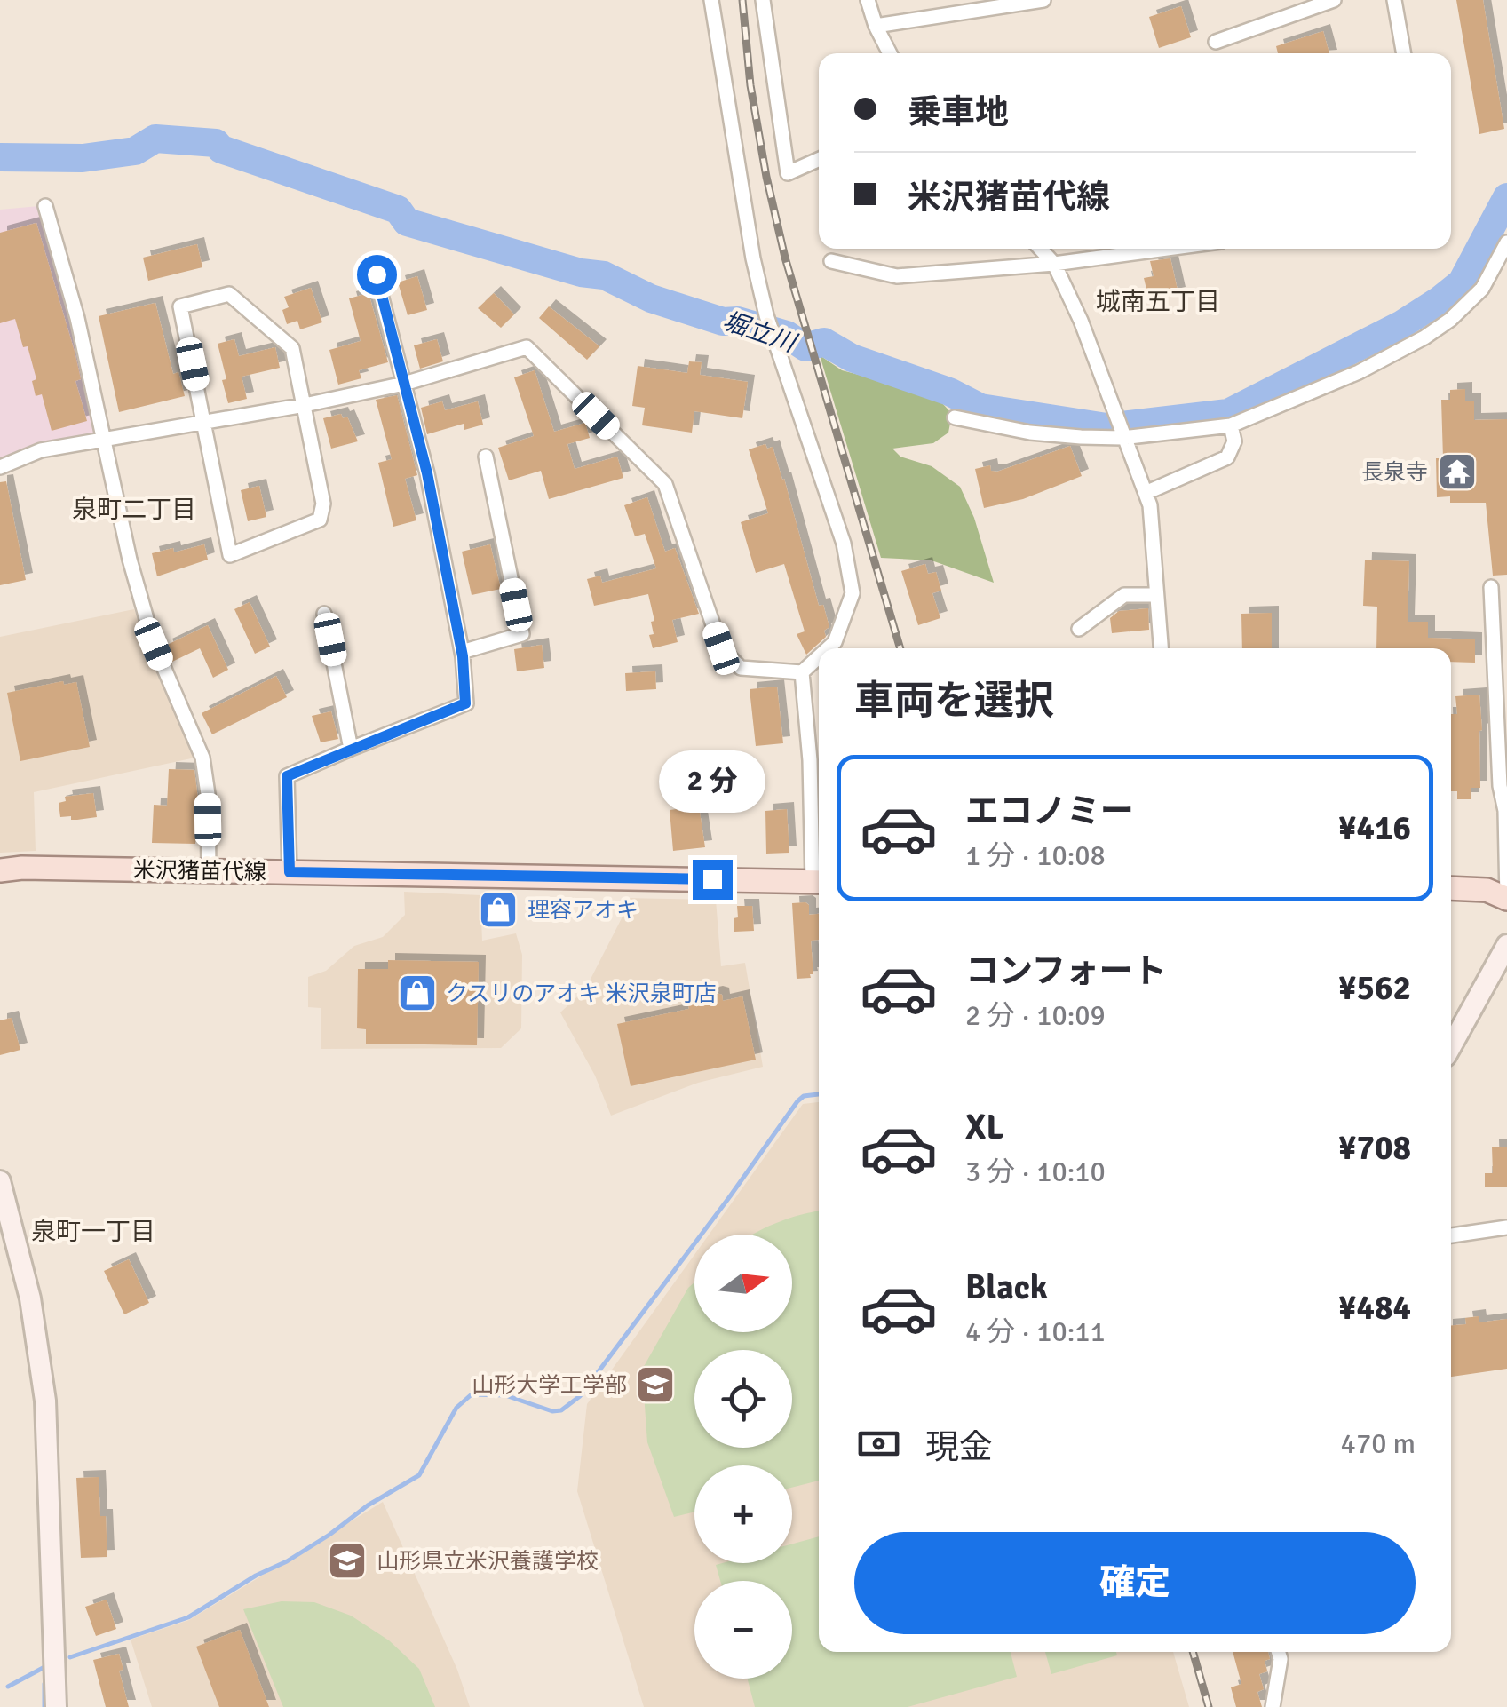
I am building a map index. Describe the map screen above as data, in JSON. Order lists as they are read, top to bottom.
{
  "streets": {
    "main road": ["米沢猪苗代線"]
  },
  "districts": ["城南五丁目", "泉町二丁目", "泉町一丁目"],
  "water": ["堀立川"],
  "places": {
    "temple": ["長泉寺"],
    "shop": ["理容アオキ", "クスリのアオキ 米沢泉町店"],
    "school or university": ["山形大学工学部", "山形県立米沢養護学校"]
  },
  "north": "right",
  "page": {
    "banner": ["乗車地", "米沢猪苗代線"],
    "heading": "車両を選択",
    "bubble": "2 分",
    "list": [
      {
        "name": "エコノミー",
        "note": "1 分 · 10:08",
        "value": "¥416"
      },
      {
        "name": "コンフォート",
        "note": "2 分 · 10:09",
        "value": "¥562"
      },
      {
        "name": "XL",
        "note": "3 分 · 10:10",
        "value": "¥708"
      },
      {
        "name": "Black",
        "note": "4 分 · 10:11",
        "value": "¥484"
      }
    ],
    "map_buttons": ["+", "−"],
    "pay": ["現金", "470 m"],
    "buttons": "確定"
  }
}
